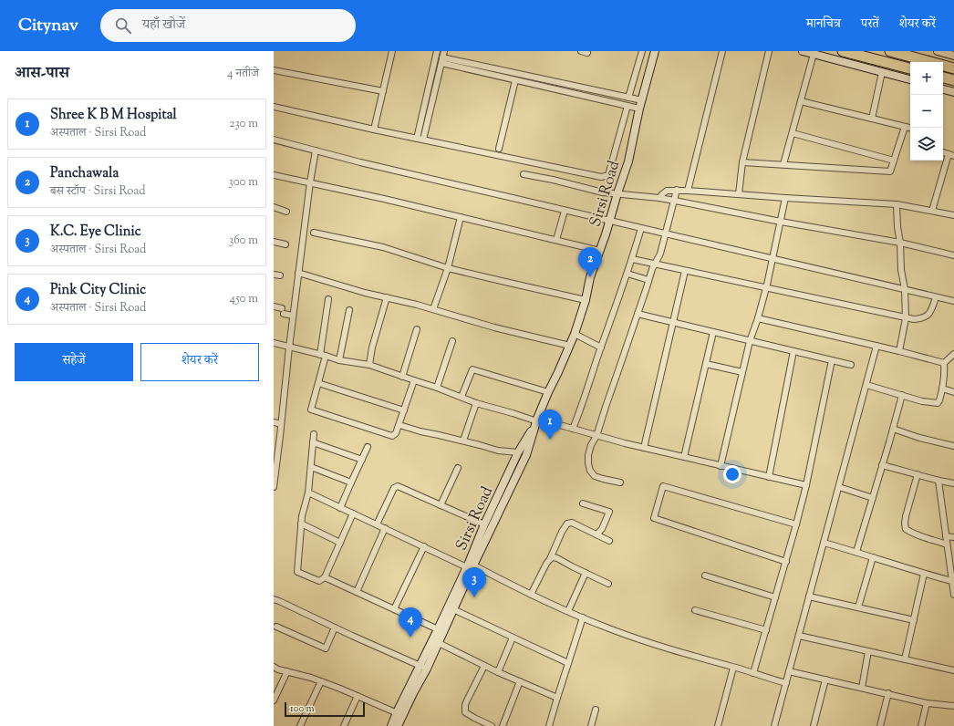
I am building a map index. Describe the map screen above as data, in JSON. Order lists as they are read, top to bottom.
{
  "streets": {
    "main road": ["Sirsi Road"]
  },
  "scale_bar": "100 m",
  "page": {
    "header": "Citynav",
    "search": "यहाँ खोजें",
    "nav": ["मानचित्र", "परतें", "शेयर करें"],
    "heading": ["आस-पास", "4 नतीजे"],
    "map_buttons": ["+", "−"],
    "list": [
      {
        "mark": "1",
        "name": "Shree K B M Hospital",
        "note": "अस्पताल · Sirsi Road",
        "value": "230 m"
      },
      {
        "mark": "2",
        "name": "Panchawala",
        "note": "बस स्टॉप · Sirsi Road",
        "value": "300 m"
      },
      {
        "mark": "3",
        "name": "K.C. Eye Clinic",
        "note": "अस्पताल · Sirsi Road",
        "value": "360 m"
      },
      {
        "mark": "4",
        "name": "Pink City Clinic",
        "note": "अस्पताल · Sirsi Road",
        "value": "450 m"
      }
    ],
    "pins": [
      "2",
      "1",
      "3",
      "4"
    ],
    "buttons": ["सहेजें", "शेयर करें"],
    "scale": "100 m"
  }
}
